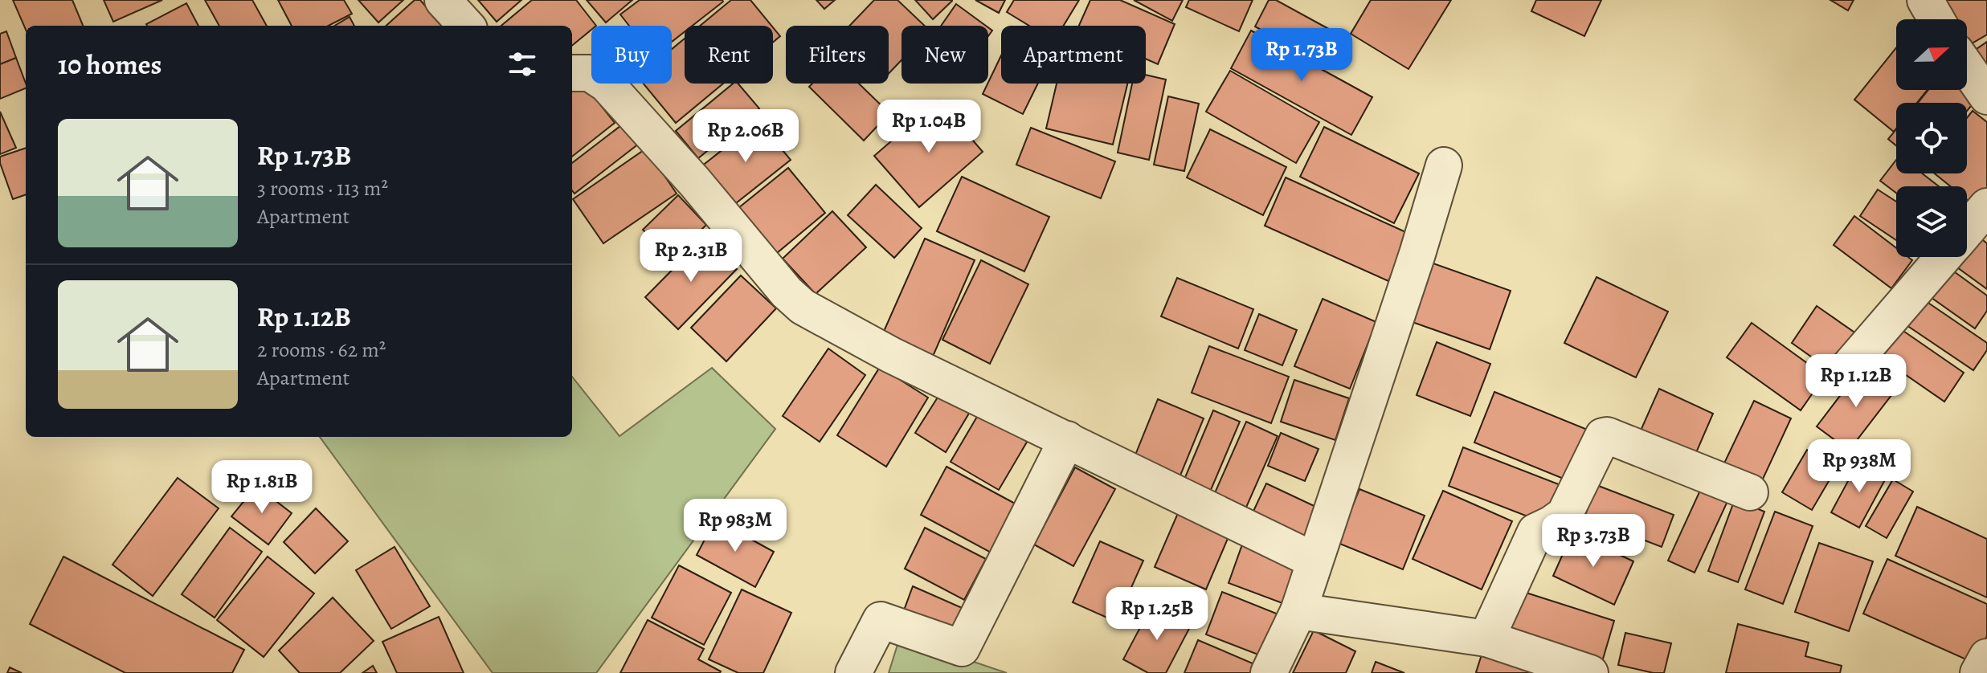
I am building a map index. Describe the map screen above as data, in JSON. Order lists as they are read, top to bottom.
{
  "north": "right",
  "page": {
    "chip": [
      "Buy",
      "Rent",
      "Filters",
      "New",
      "Apartment"
    ],
    "heading": "10 homes",
    "price": [
      "Rp 1.73B",
      "Rp 1.04B",
      "Rp 2.06B",
      "Rp 2.31B",
      "Rp 1.12B",
      "Rp 938M",
      "Rp 1.81B",
      "Rp 983M",
      "Rp 3.73B",
      "Rp 1.25B"
    ],
    "list": [
      {
        "name": "Rp 1.73B",
        "note": "3 rooms · 113 m² · Apartment"
      },
      {
        "name": "Rp 1.12B",
        "note": "2 rooms · 62 m² · Apartment"
      }
    ]
  }
}
